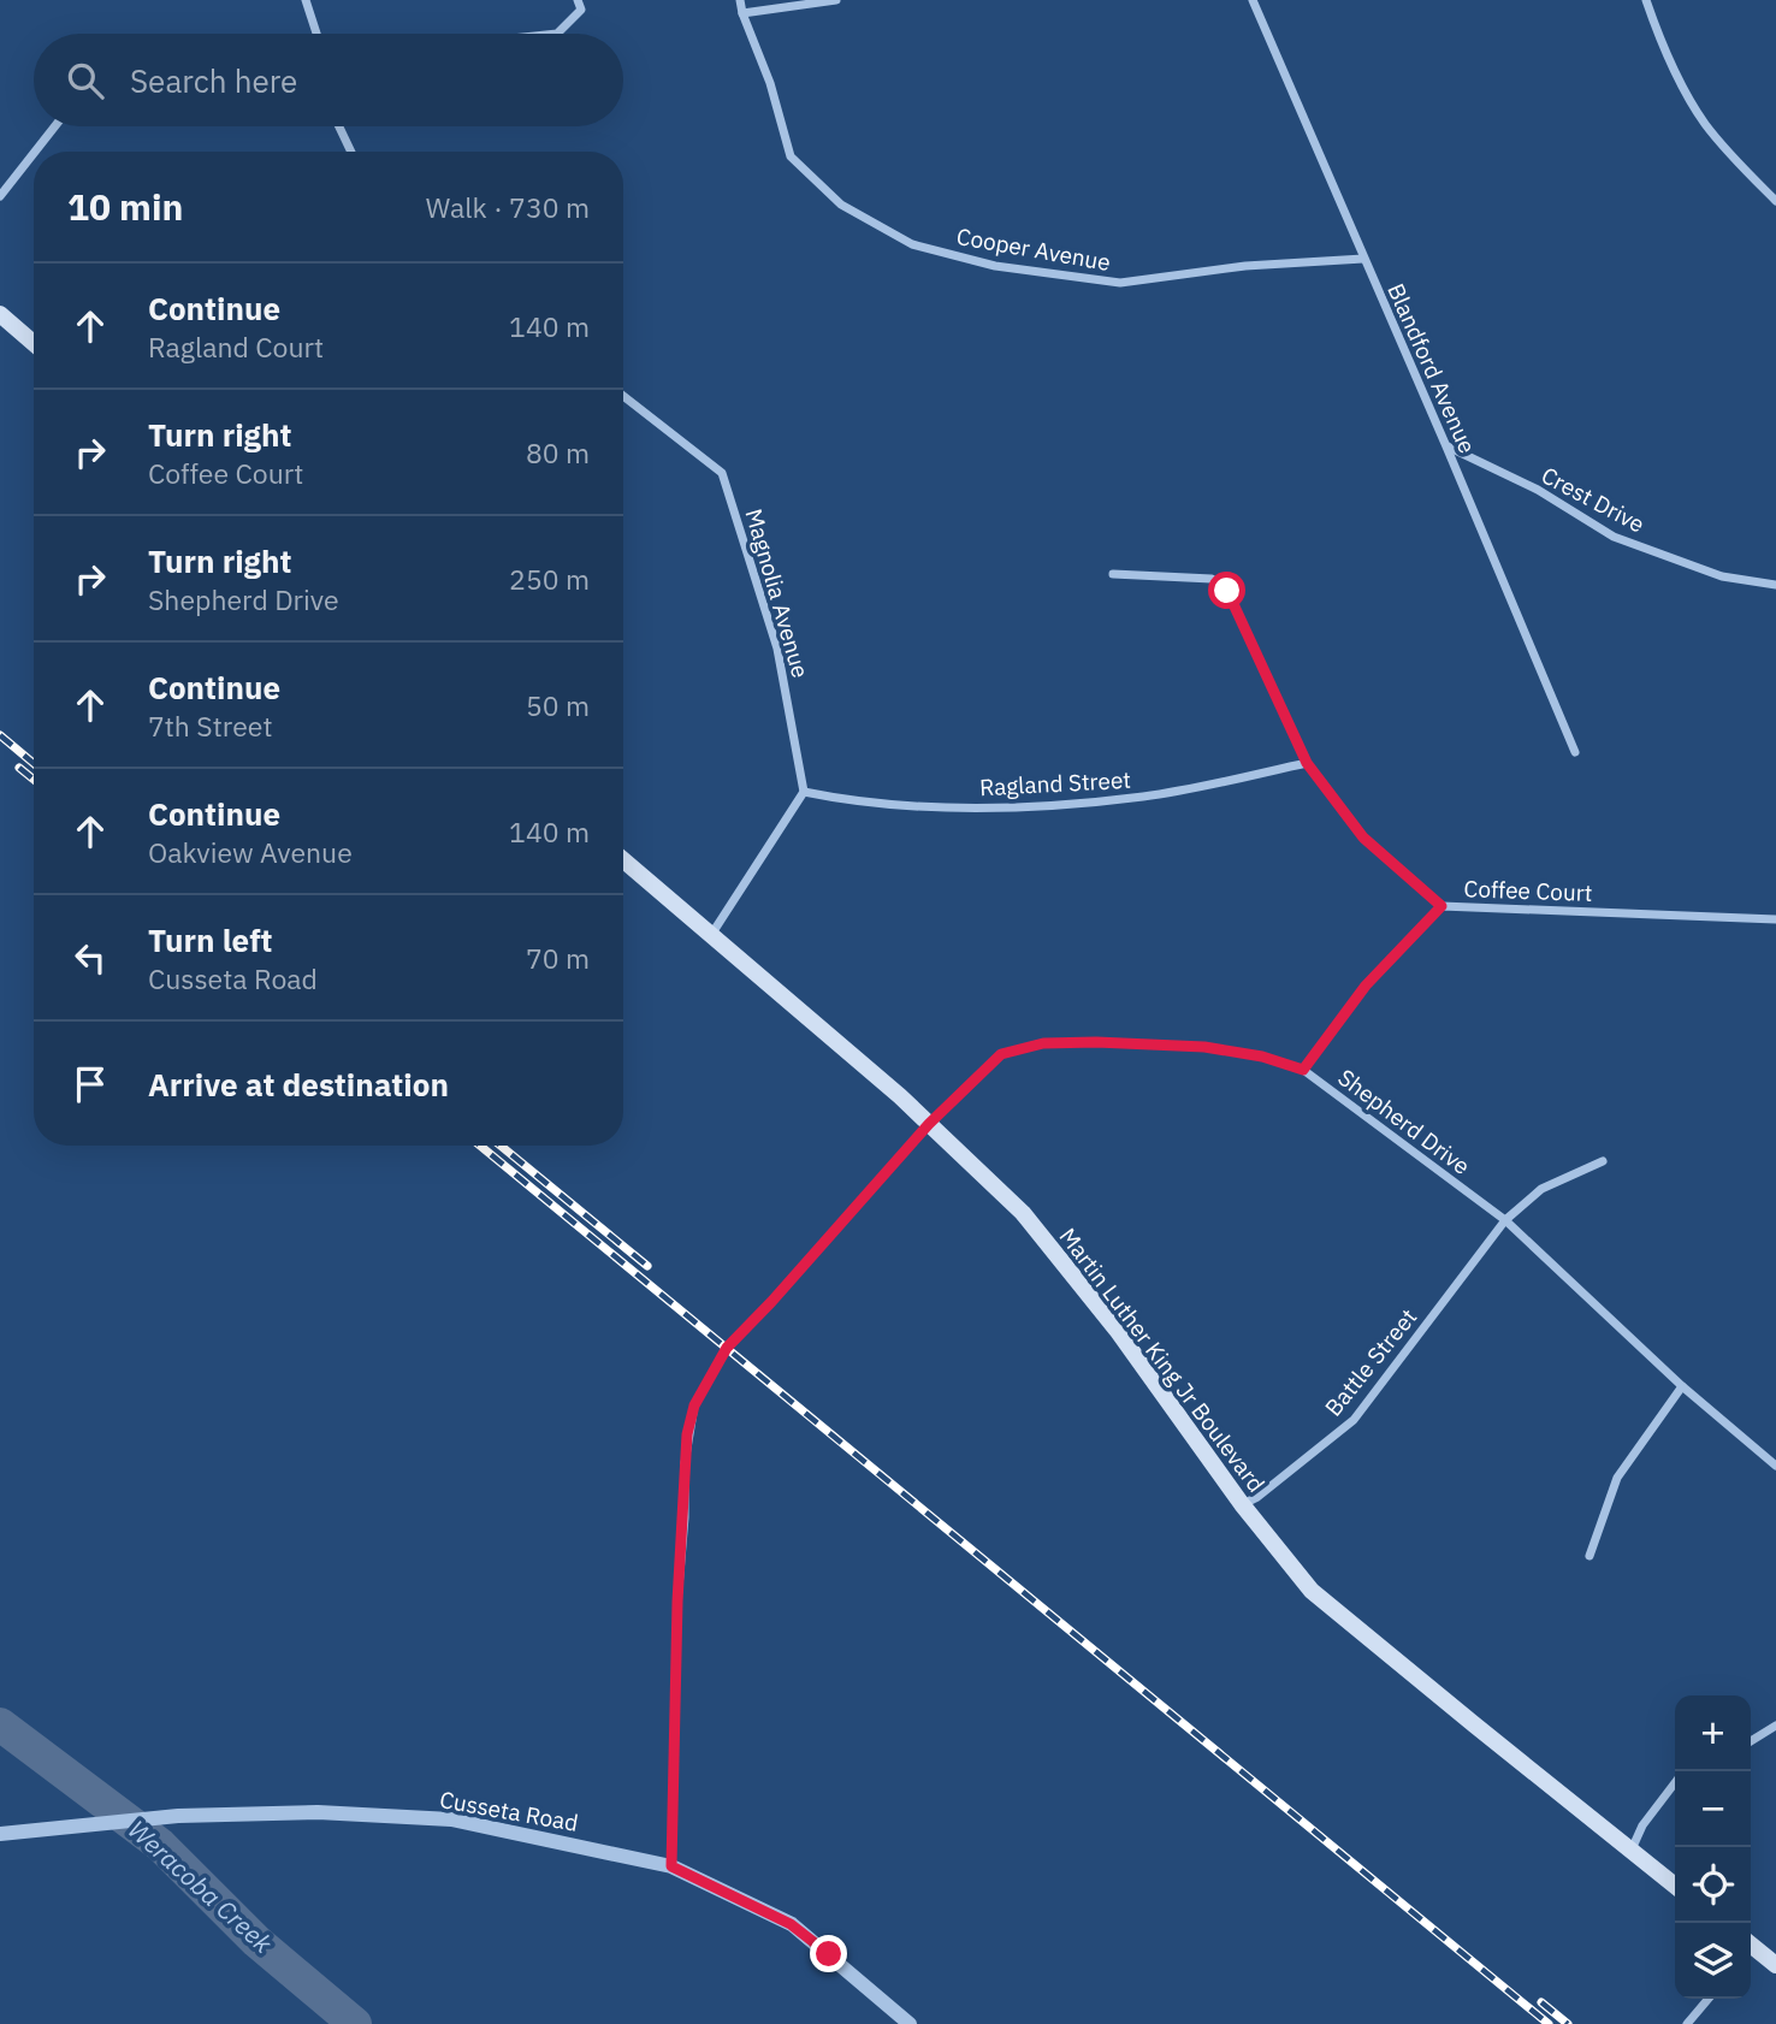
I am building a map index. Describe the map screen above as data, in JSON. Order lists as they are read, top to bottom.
{
  "streets": {
    "main road": ["Martin Luther King Jr Boulevard"],
    "street": [
      "Cooper Avenue",
      "Blandford Avenue",
      "Crest Drive",
      "Magnolia Avenue",
      "Ragland Street",
      "Coffee Court",
      "Shepherd Drive",
      "Battle Street",
      "Cusseta Road"
    ]
  },
  "crossings": [
    ["Cooper Avenue", "Blandford Avenue"],
    ["Blandford Avenue", "Crest Drive"],
    ["Magnolia Avenue", "Ragland Street"],
    ["Coffee Court", "Shepherd Drive"],
    ["Shepherd Drive", "Martin Luther King Jr Boulevard"],
    ["Shepherd Drive", "Battle Street"],
    ["Shepherd Drive", "Cusseta Road"],
    ["Martin Luther King Jr Boulevard", "Battle Street"]
  ],
  "water": ["Weracoba Creek"],
  "page": {
    "search": "Search here",
    "heading": ["10 min", "Walk · 730 m"],
    "list": [
      ["Continue", "Ragland Court", "140 m"],
      ["Turn right", "Coffee Court", "80 m"],
      ["Turn right", "Shepherd Drive", "250 m"],
      ["Continue", "7th Street", "50 m"],
      ["Continue", "Oakview Avenue", "140 m"],
      ["Turn left", "Cusseta Road", "70 m"],
      "Arrive at destination"
    ],
    "map_buttons": ["+", "−"]
  }
}
